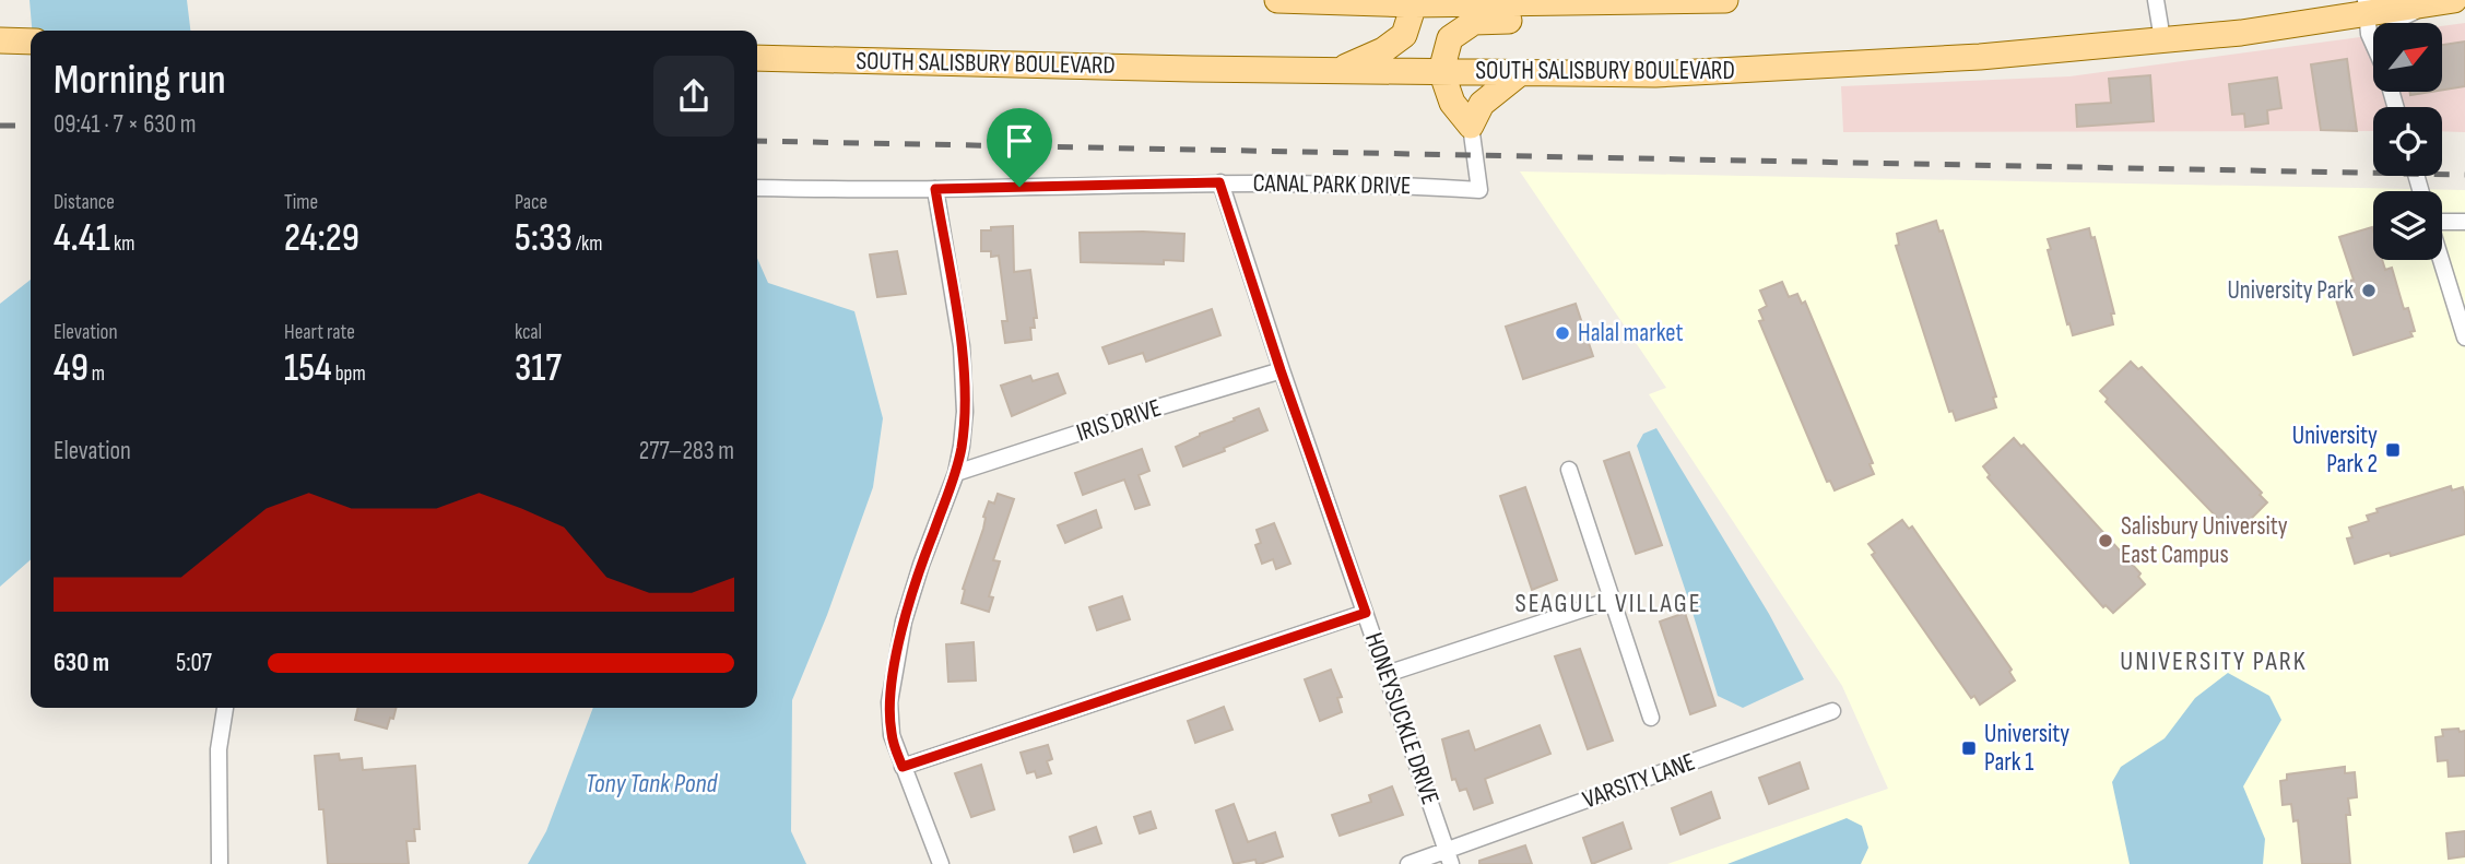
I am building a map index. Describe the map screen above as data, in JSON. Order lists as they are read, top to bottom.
{
  "streets": {
    "main road": ["SOUTH SALISBURY BOULEVARD"],
    "street": [
      "CANAL PARK DRIVE",
      "IRIS DRIVE",
      "HONEYSUCKLE DRIVE",
      "VARSITY LANE"
    ]
  },
  "crossings": [
    ["CANAL PARK DRIVE", "HONEYSUCKLE DRIVE"],
    ["IRIS DRIVE", "HONEYSUCKLE DRIVE"],
    ["HONEYSUCKLE DRIVE", "VARSITY LANE"]
  ],
  "districts": ["SEAGULL VILLAGE", "UNIVERSITY PARK"],
  "water": ["Tony Tank Pond"],
  "places": {
    "other": ["University Park", "Halal market", "Salisbury University East Campus"],
    "transit": ["University Park 2", "University Park 1"]
  },
  "north": "top right",
  "page": {
    "heading": ["Morning run", "09:41 · 7 × 630 m"],
    "stats": [
      ["Distance", "4.41 km"],
      ["Time", "24:29"],
      ["Pace", "5:33 /km"],
      ["Elevation", "49 m"],
      ["Heart rate", "154 bpm"],
      ["kcal", "317"]
    ],
    "chart": ["Elevation", "277–283 m"],
    "list": [
      {
        "name": "630 m",
        "note": "5:07"
      }
    ]
  }
}
